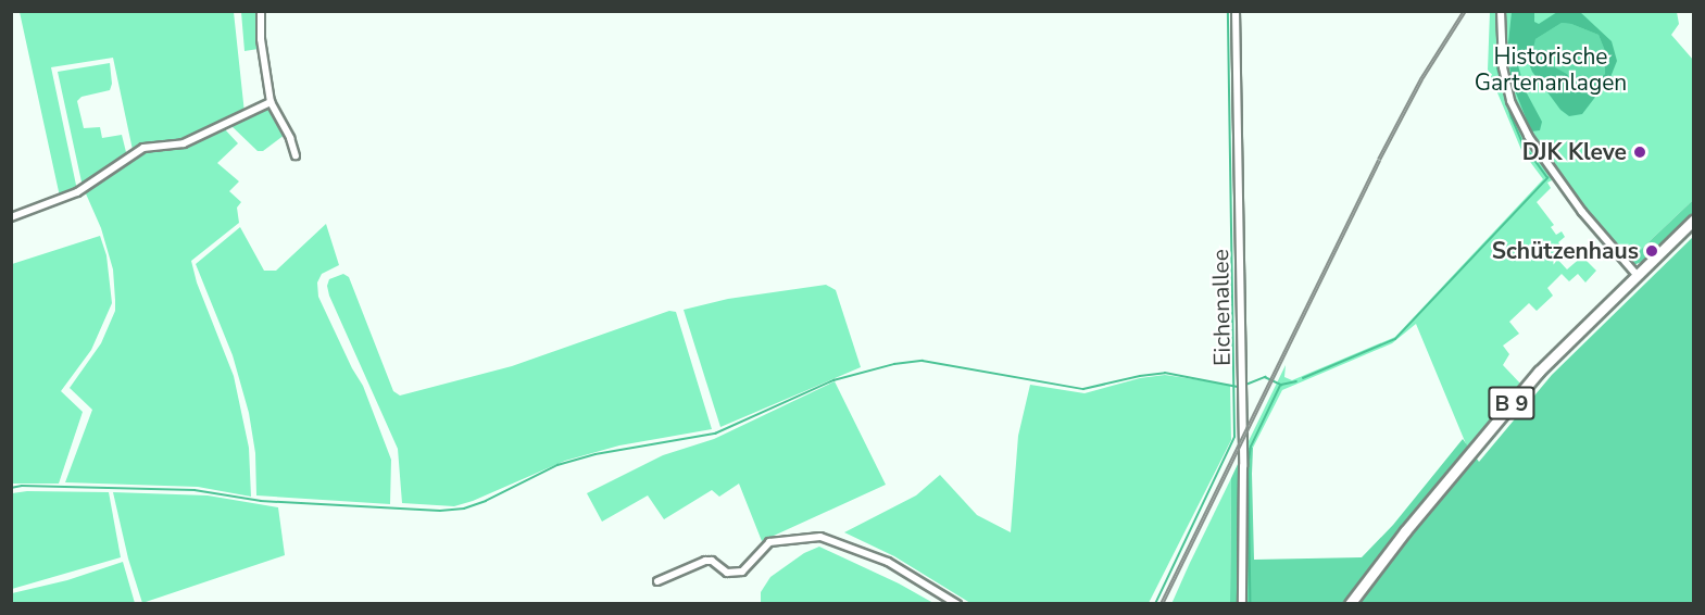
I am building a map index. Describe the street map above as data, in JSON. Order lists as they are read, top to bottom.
{
  "streets": {
    "main road": ["B 9"],
    "street": ["Eichenallee"]
  },
  "parks": ["Historische Gartenanlagen"],
  "places": ["DJK Kleve", "Schützenhaus"]
}
